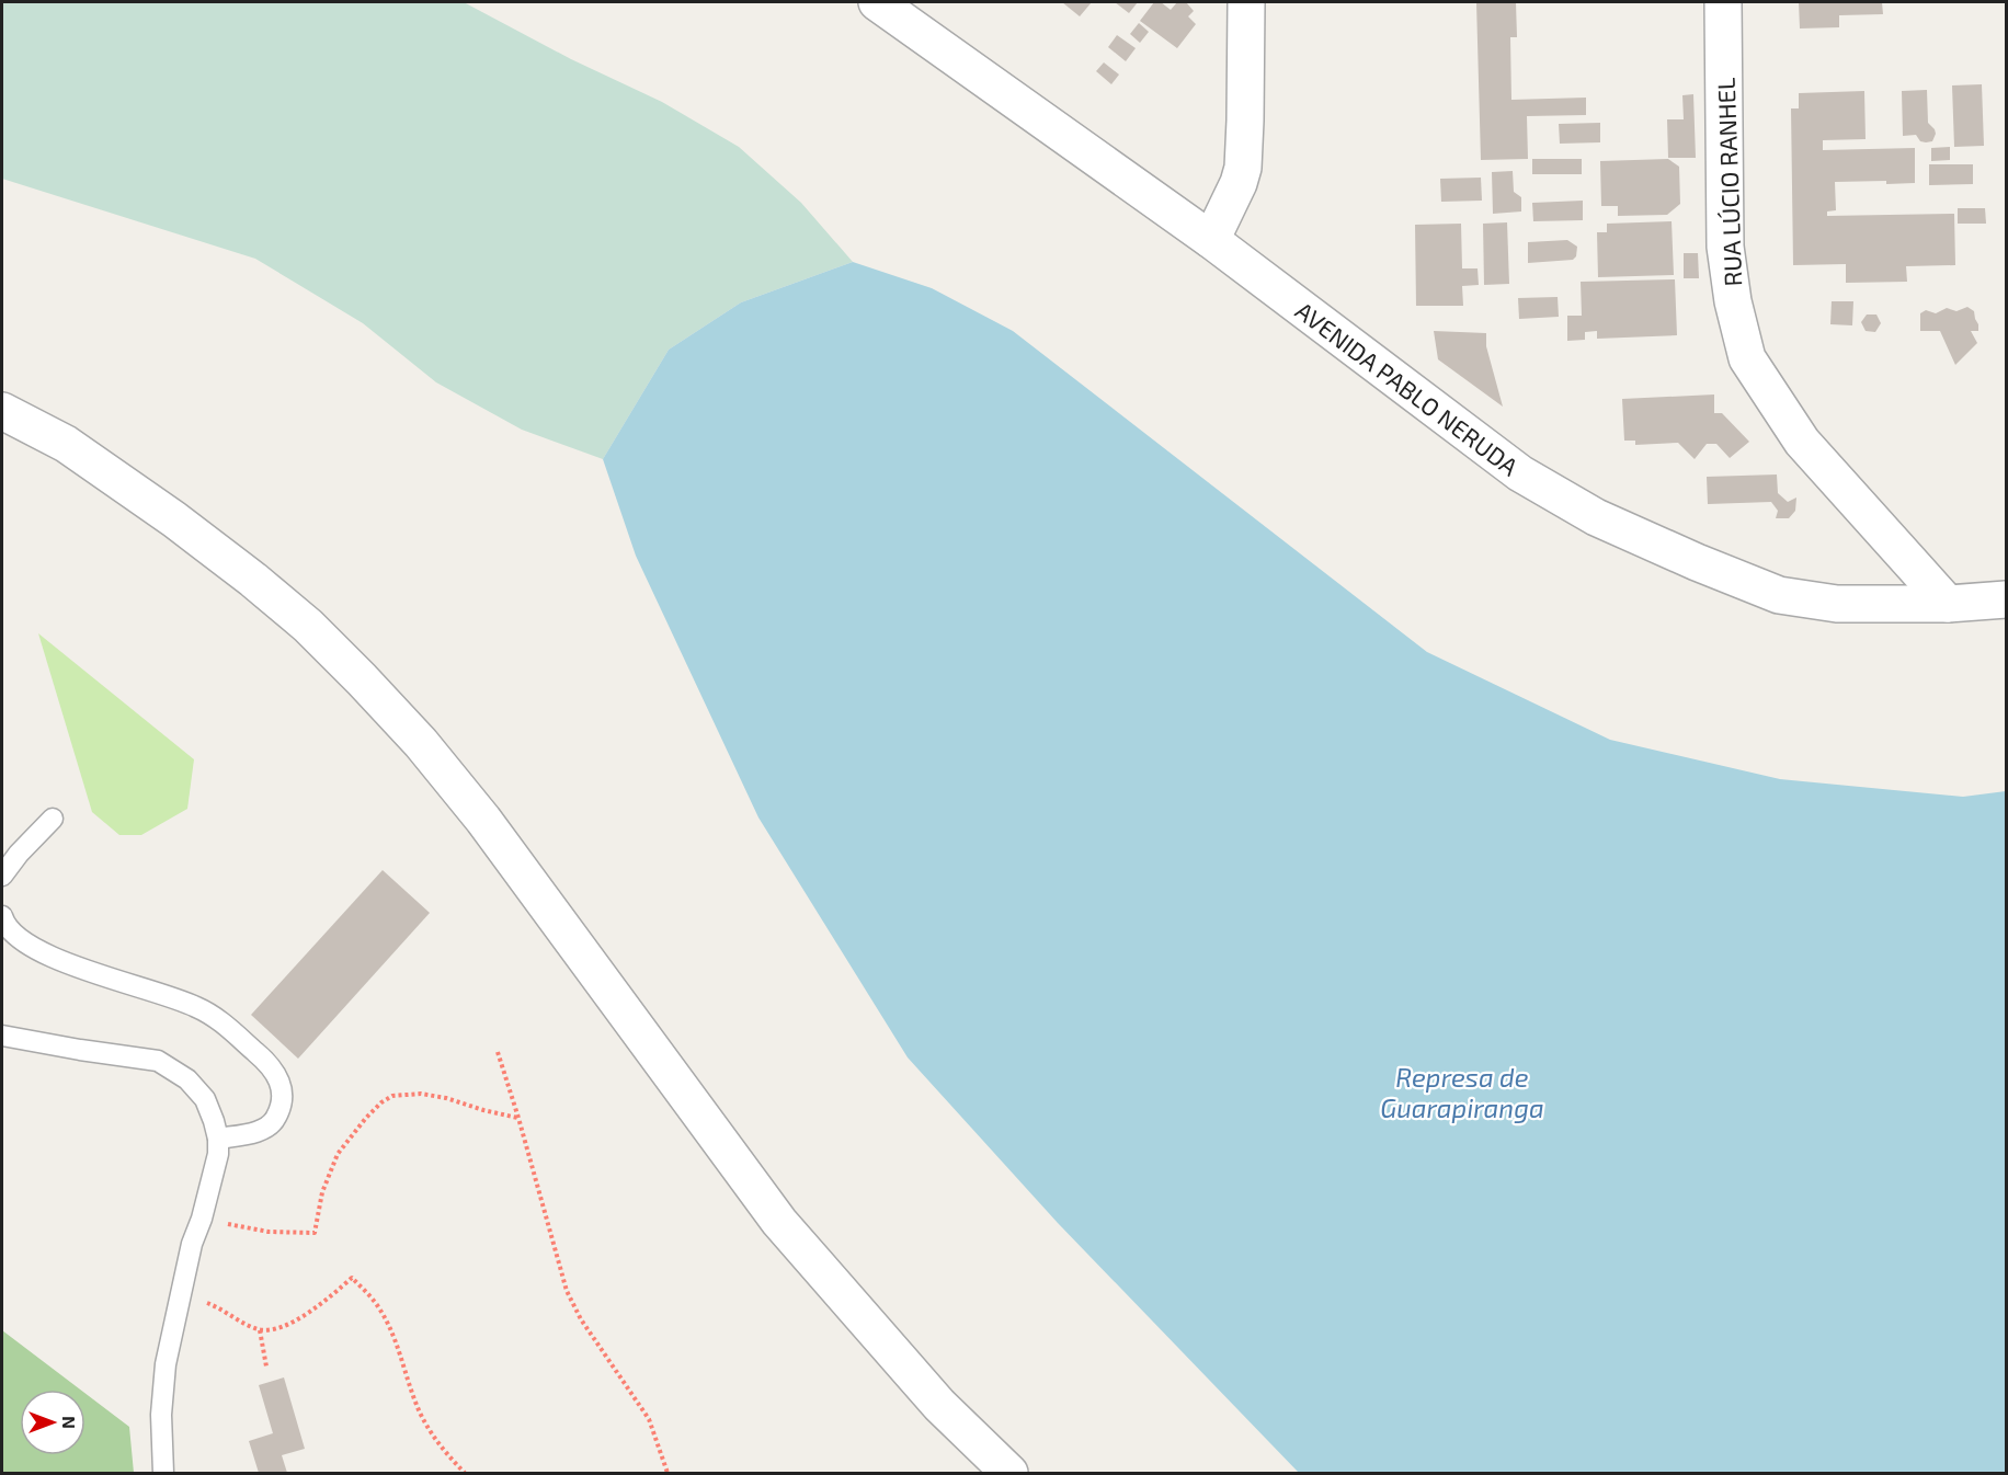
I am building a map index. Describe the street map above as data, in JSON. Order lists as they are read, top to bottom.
{
  "streets": {
    "street": ["RUA LÚCIO RANHEL", "AVENIDA PABLO NERUDA"]
  },
  "crossings": [
    ["RUA LÚCIO RANHEL", "AVENIDA PABLO NERUDA"]
  ],
  "water": ["Represa de Guarapiranga"],
  "north": "right"
}
